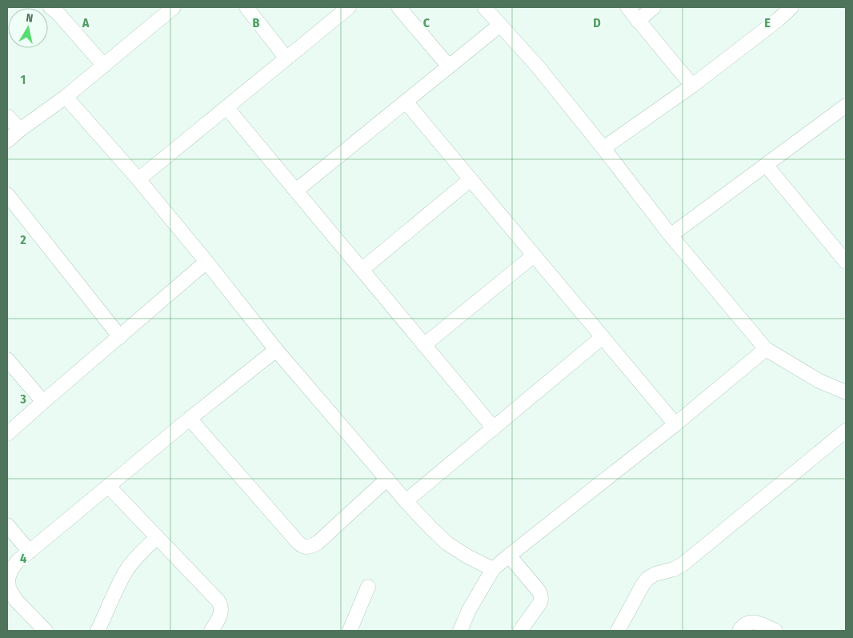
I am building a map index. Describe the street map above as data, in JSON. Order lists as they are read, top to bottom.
{
  "north": "top",
  "grid": {
    "columns": [
      "A",
      "B",
      "C",
      "D",
      "E"
    ],
    "rows": [
      "1",
      "2",
      "3",
      "4"
    ]
  }
}
